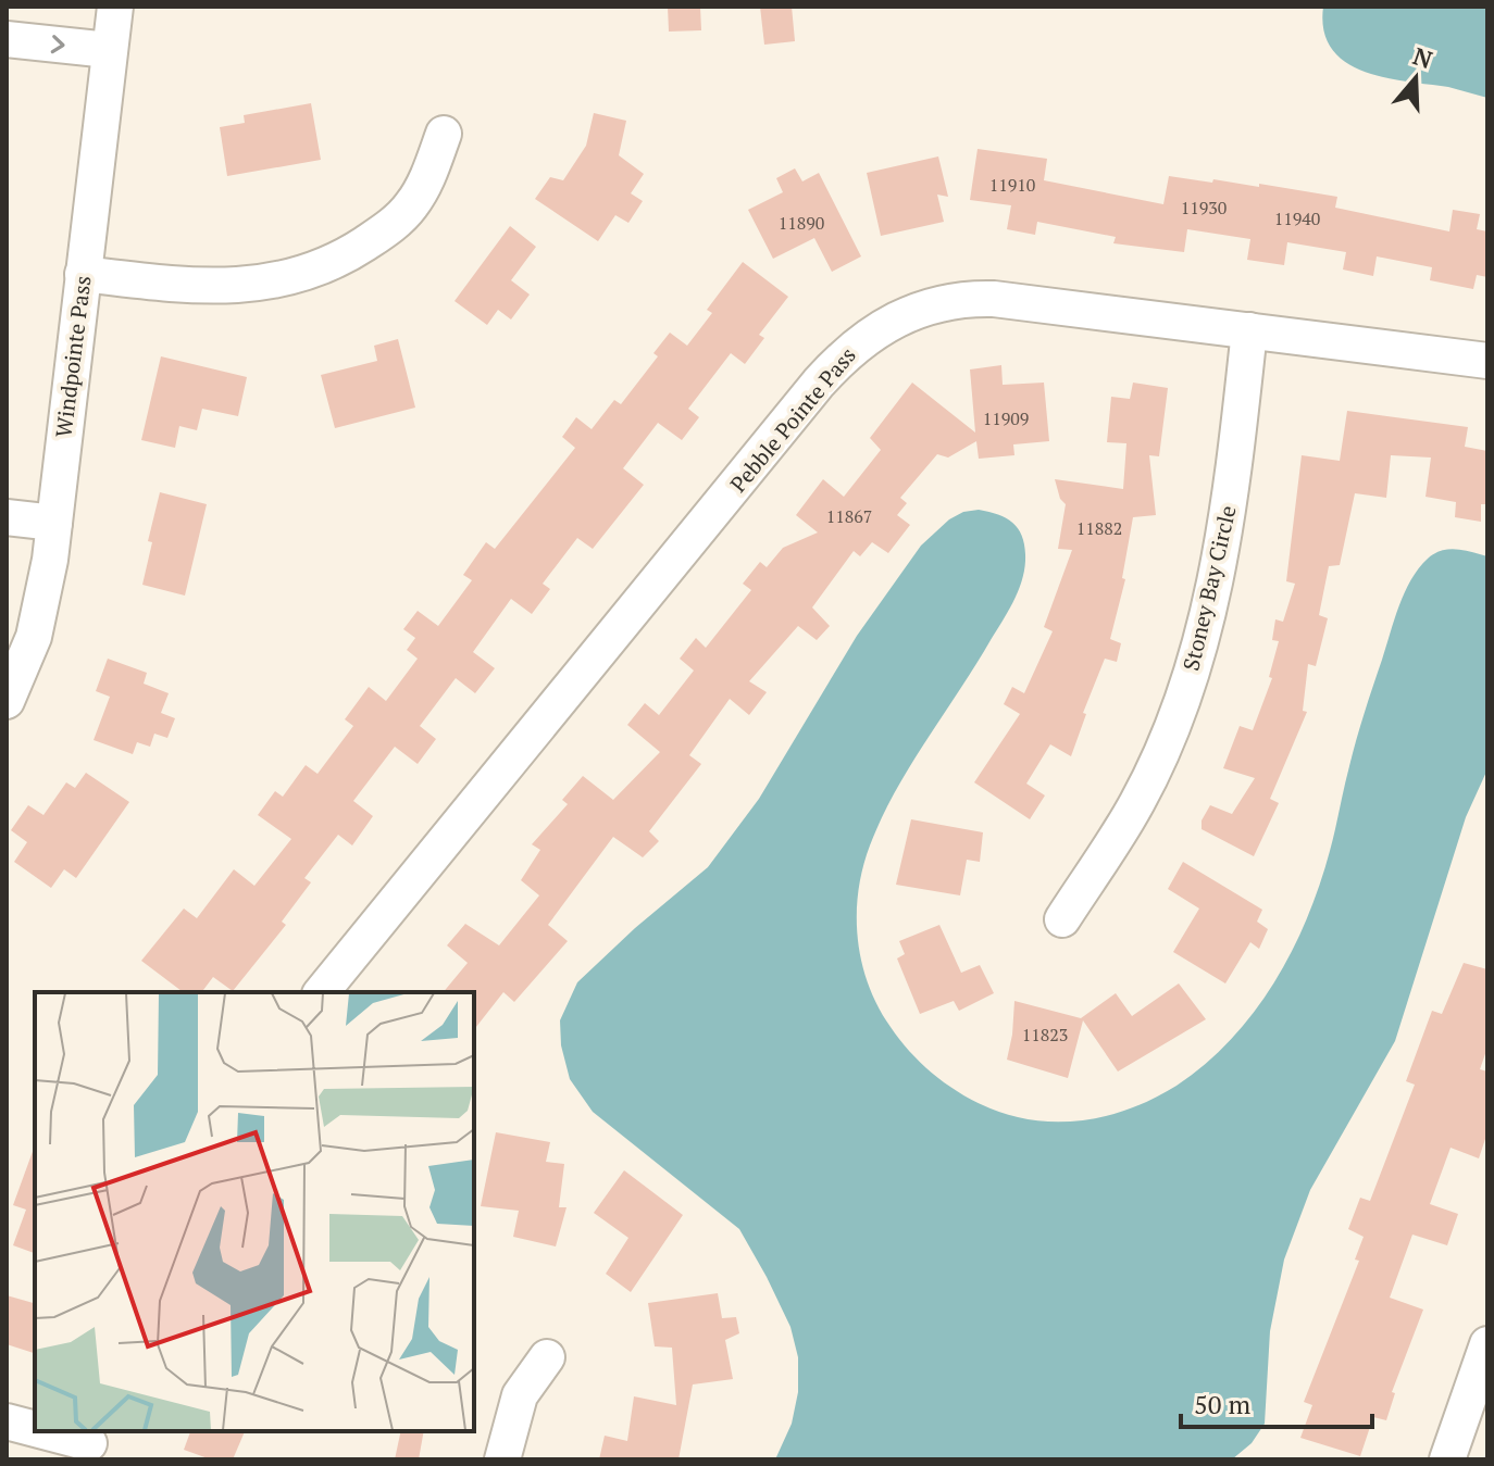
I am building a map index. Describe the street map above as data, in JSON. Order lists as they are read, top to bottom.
{
  "streets": {
    "street": ["Windpointe Pass", "Pebble Pointe Pass", "Stoney Bay Circle"]
  },
  "crossings": [
    ["Pebble Pointe Pass", "Stoney Bay Circle"]
  ],
  "house_numbers": [
    "11910",
    "11930",
    "11940",
    "11890",
    "11909",
    "11867",
    "11882",
    "11823"
  ],
  "scale_bar": "50 m",
  "north": "top"
}
